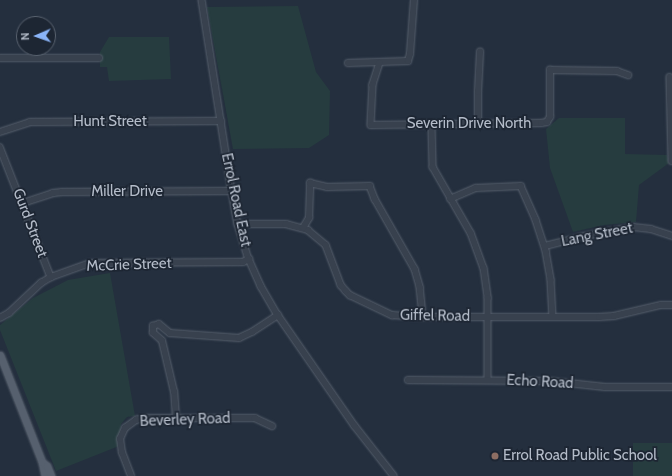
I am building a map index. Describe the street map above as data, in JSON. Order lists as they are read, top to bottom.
{
  "streets": {
    "street": [
      "Hunt Street",
      "Severin Drive North",
      "Miller Drive",
      "Errol Road East",
      "Gurd Street",
      "Lang Street",
      "McCrie Street",
      "Giffel Road",
      "Echo Road",
      "Beverley Road"
    ]
  },
  "crossings": [
    ["Hunt Street", "Errol Road East"],
    ["Miller Drive", "Errol Road East"],
    ["Miller Drive", "Gurd Street"],
    ["Errol Road East", "McCrie Street"],
    ["Errol Road East", "Giffel Road"],
    ["Gurd Street", "McCrie Street"]
  ],
  "places": ["Errol Road Public School"],
  "north": "left"
}
